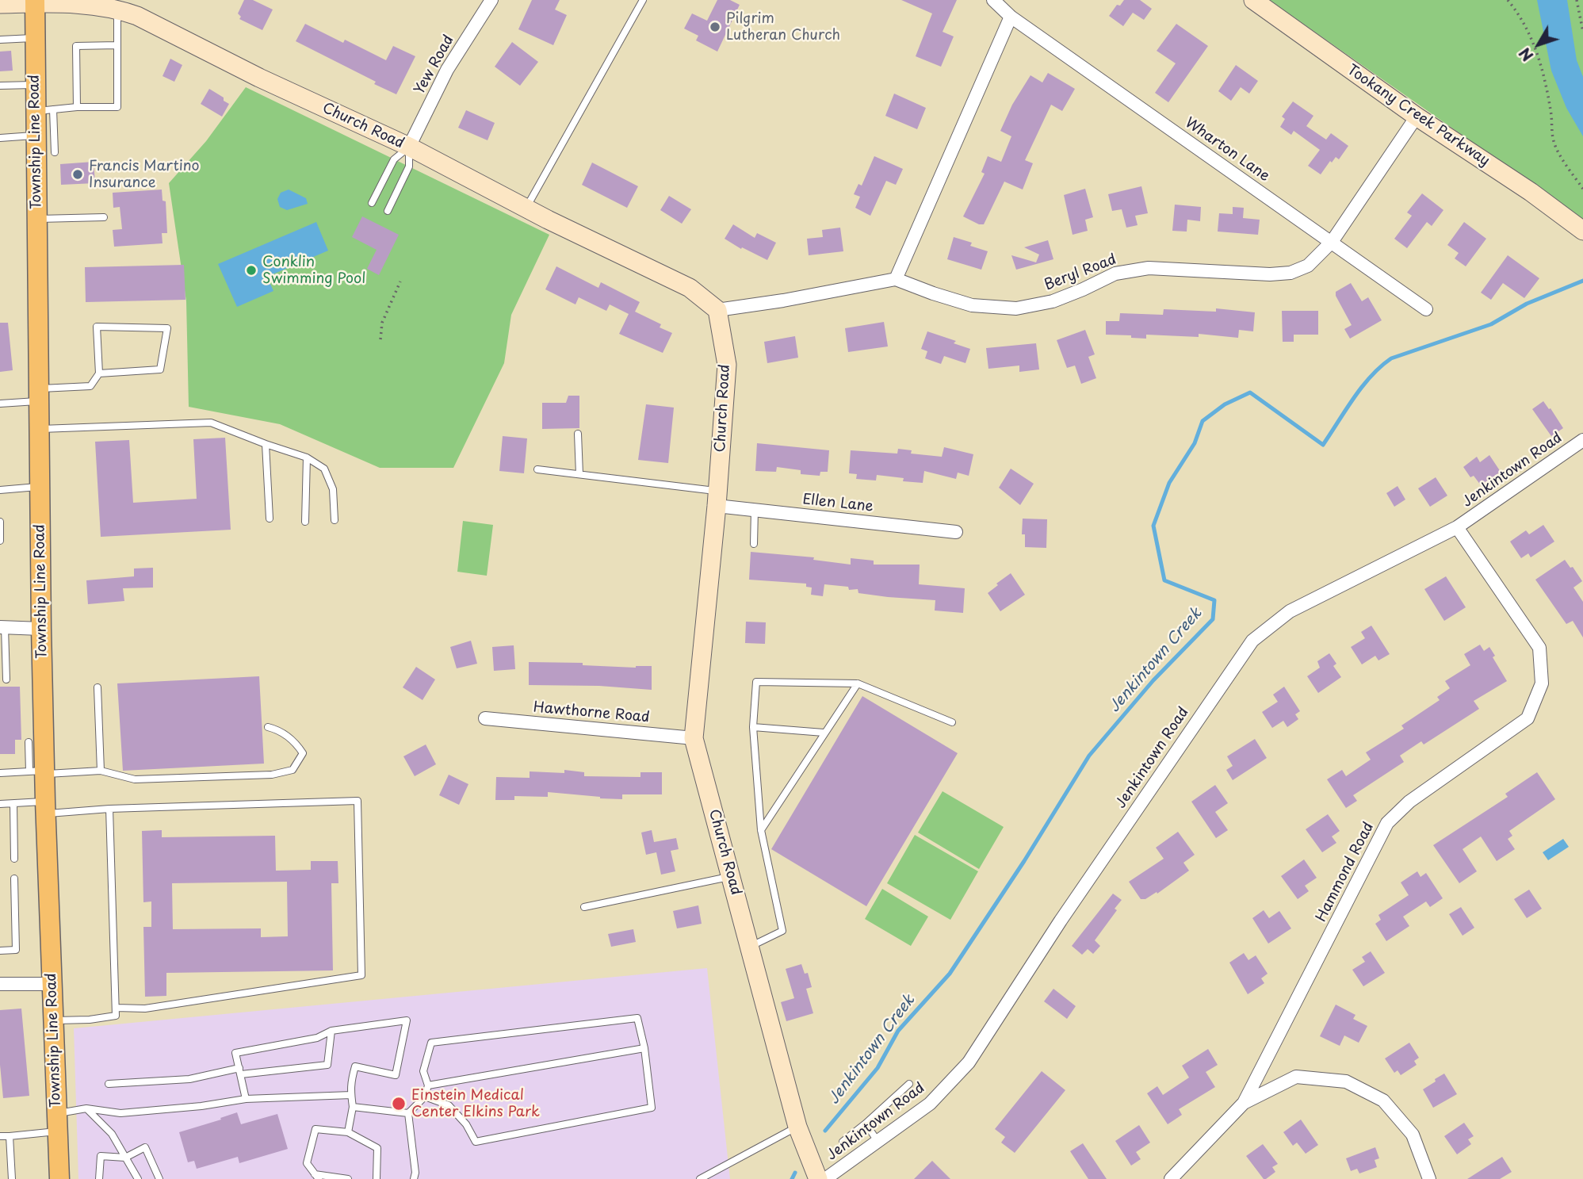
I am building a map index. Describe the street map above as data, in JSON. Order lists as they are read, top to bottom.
{
  "streets": {
    "main road": ["Township Line Road"],
    "street": [
      "Yew Road",
      "Tookany Creek Parkway",
      "Church Road",
      "Wharton Lane",
      "Beryl Road",
      "Jenkintown Road",
      "Ellen Lane",
      "Hawthorne Road",
      "Hammond Road"
    ]
  },
  "crossings": [
    ["Yew Road", "Church Road"],
    ["Tookany Creek Parkway", "Beryl Road"],
    ["Church Road", "Township Line Road"],
    ["Church Road", "Ellen Lane"],
    ["Church Road", "Hawthorne Road"],
    ["Wharton Lane", "Beryl Road"],
    ["Jenkintown Road", "Hammond Road"]
  ],
  "water": ["Jenkintown Creek"],
  "places": [
    "Pilgrim Lutheran Church",
    "Francis Martino Insurance",
    "Conklin Swimming Pool",
    "Einstein Medical Center Elkins Park"
  ],
  "north": "bottom left"
}
